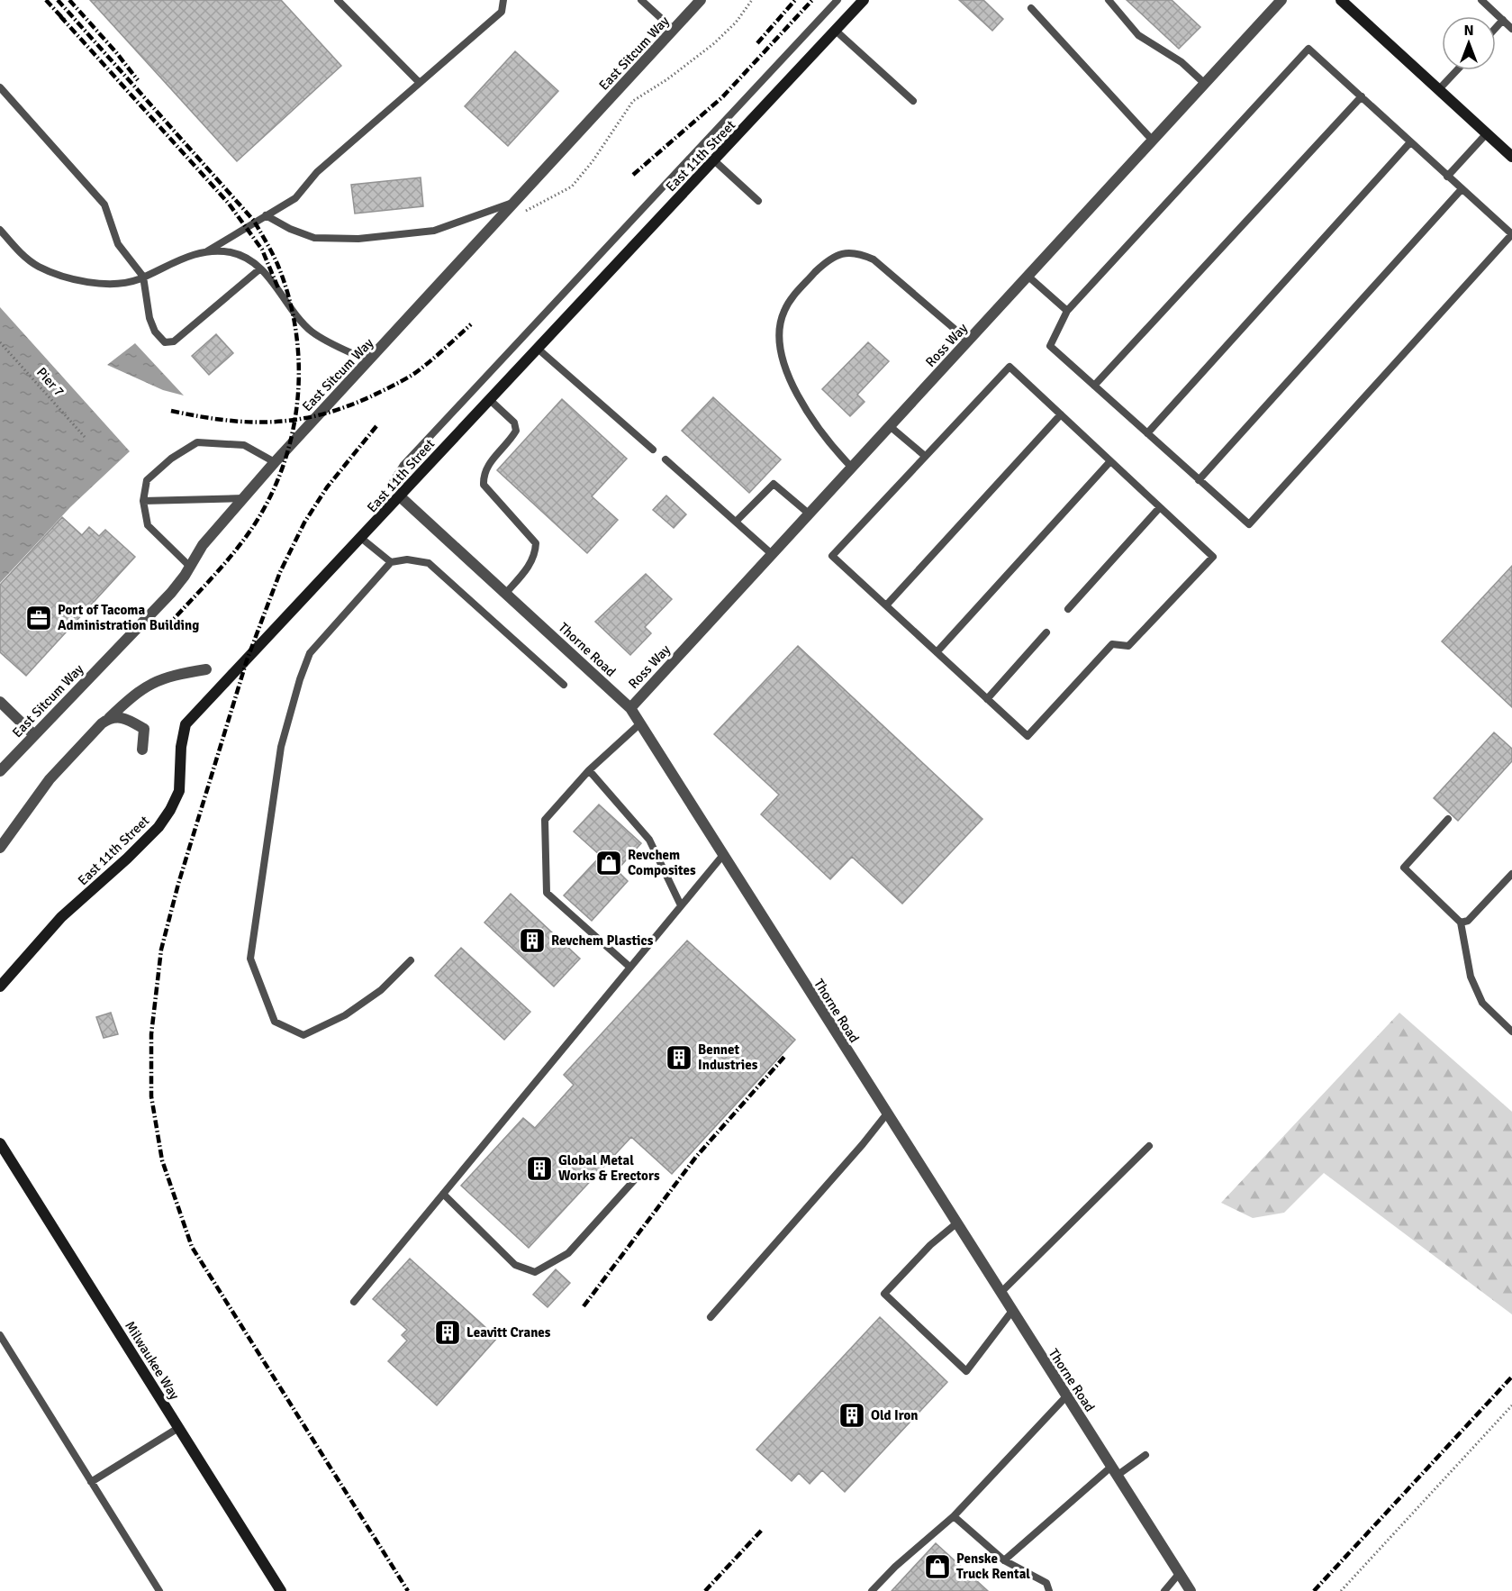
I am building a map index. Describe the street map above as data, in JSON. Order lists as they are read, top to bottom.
{
  "streets": {
    "street": [
      "East Sitcum Way",
      "East 11th Street",
      "Ross Way",
      "Thorne Road",
      "Milwaukee Way"
    ],
    "path": ["Pier 7"]
  },
  "crossings": [
    ["East 11th Street", "Thorne Road"],
    ["Ross Way", "Thorne Road"]
  ],
  "places": {
    "office": ["Port of Tacoma Administration Building"],
    "shop": ["Revchem Composites", "Penske Truck Rental"],
    "building": [
      "Revchem Plastics",
      "Bennet Industries",
      "Global Metal Works & Erectors",
      "Leavitt Cranes",
      "Old Iron"
    ]
  },
  "north": "top"
}
